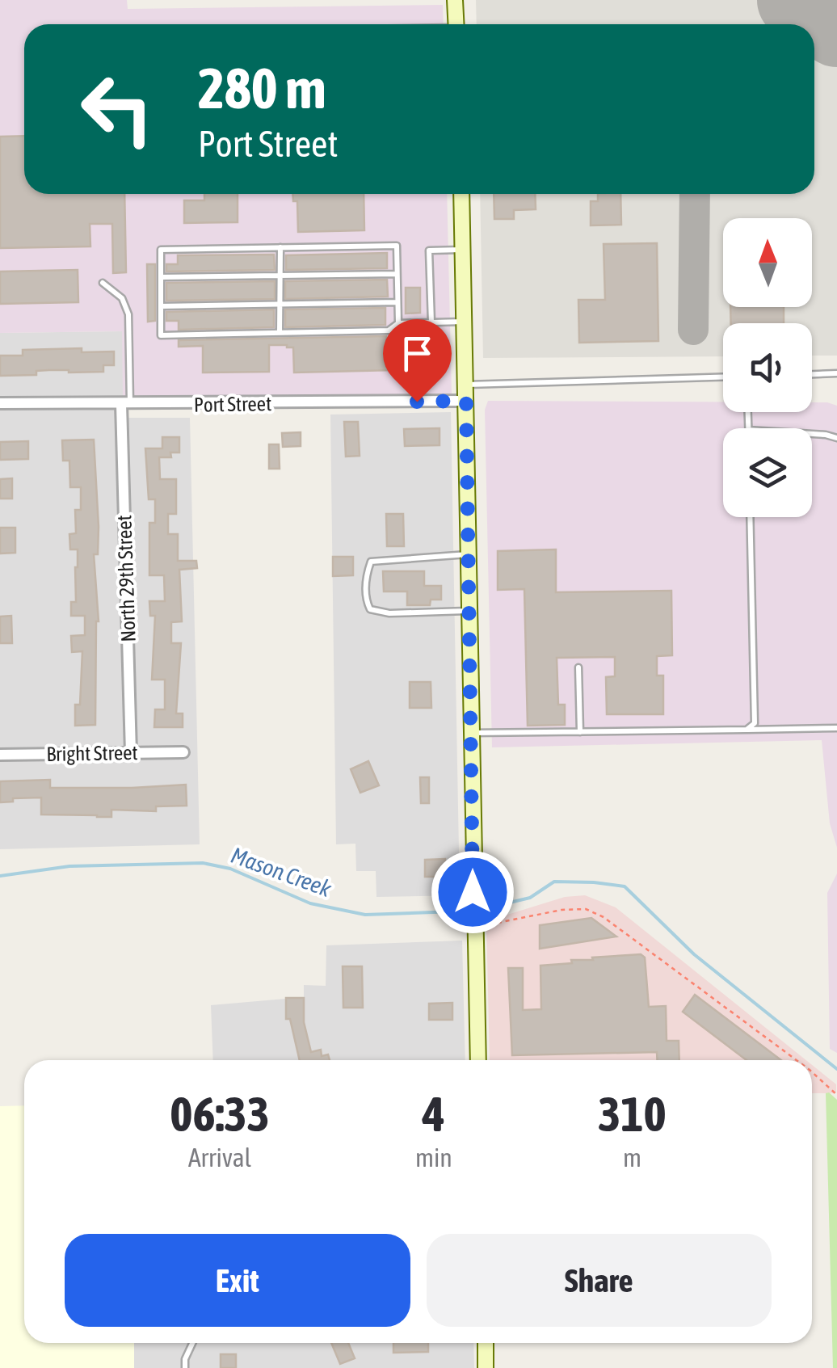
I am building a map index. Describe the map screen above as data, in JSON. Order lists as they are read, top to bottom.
{
  "streets": {
    "street": ["Port Street", "North 29th Street", "Bright Street"]
  },
  "crossings": [
    ["Port Street", "North 29th Street"],
    ["North 29th Street", "Bright Street"]
  ],
  "water": ["Mason Creek"],
  "north": "top",
  "page": {
    "turn": ["280 m", "Port Street"],
    "eta": [
      "06:33",
      "Arrival",
      "4",
      "min",
      "310",
      "m"
    ],
    "buttons": ["Exit", "Share"]
  }
}
